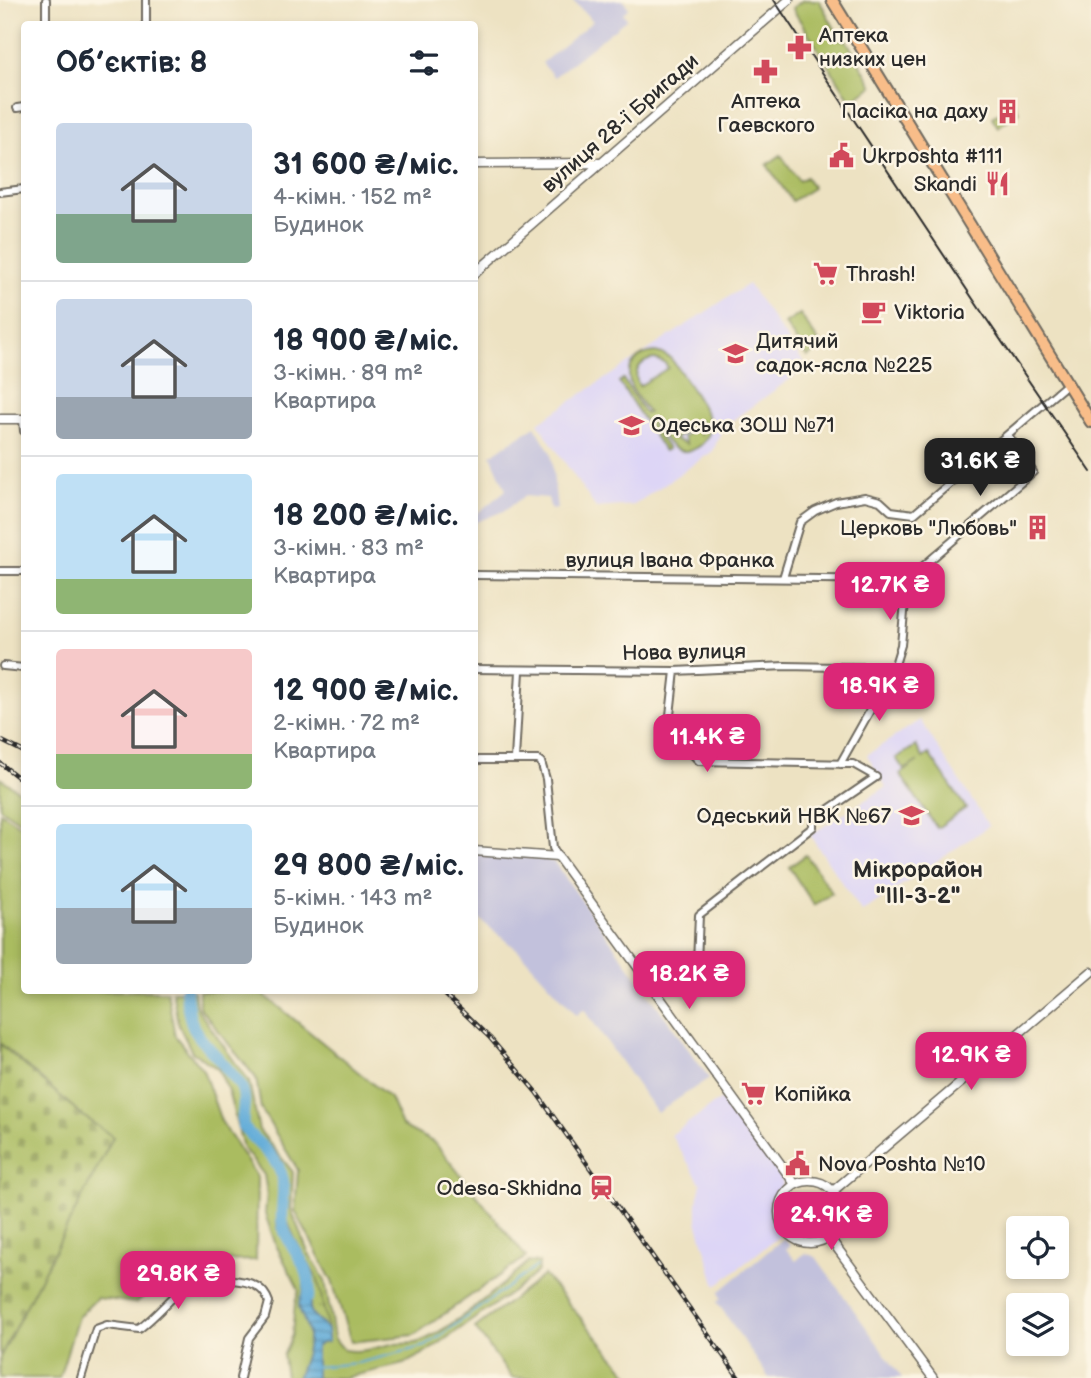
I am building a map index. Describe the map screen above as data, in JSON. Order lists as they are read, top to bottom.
{
  "streets": {
    "street": ["вулиця 28-ї Бригади", "вулиця Івана Франка", "Нова вулиця"]
  },
  "districts": ["Мікрорайон \"ІІІ-3-2\""],
  "places": {
    "pharmacy": ["Аптека низких цен", "Аптека Гаевского"],
    "building": ["Пасіка на даху", "Церковь \"Любовь\""],
    "public building": ["Ukrposhta #111", "Nova Poshta №10"],
    "restaurant": ["Skandi"],
    "supermarket": ["Thrash!", "Копійка"],
    "cafe": ["Viktoria"],
    "school or university": ["Дитячий садок-ясла №225", "Одеська ЗОШ №71", "Одеський НВК №67"],
    "station": ["Odesa-Skhidna"]
  },
  "page": {
    "heading": "Об’єктів: 8",
    "list": [
      {
        "name": "31 600 ₴/міс.",
        "note": "4-кімн. · 152 m² · Будинок"
      },
      {
        "name": "18 900 ₴/міс.",
        "note": "3-кімн. · 89 m² · Квартира"
      },
      {
        "name": "18 200 ₴/міс.",
        "note": "3-кімн. · 83 m² · Квартира"
      },
      {
        "name": "12 900 ₴/міс.",
        "note": "2-кімн. · 72 m² · Квартира"
      },
      {
        "name": "29 800 ₴/міс.",
        "note": "5-кімн. · 143 m² · Будинок"
      }
    ],
    "price": [
      "31.6K ₴",
      "12.7K ₴",
      "18.9K ₴",
      "11.4K ₴",
      "18.2K ₴",
      "12.9K ₴",
      "24.9K ₴",
      "29.8K ₴"
    ]
  }
}
